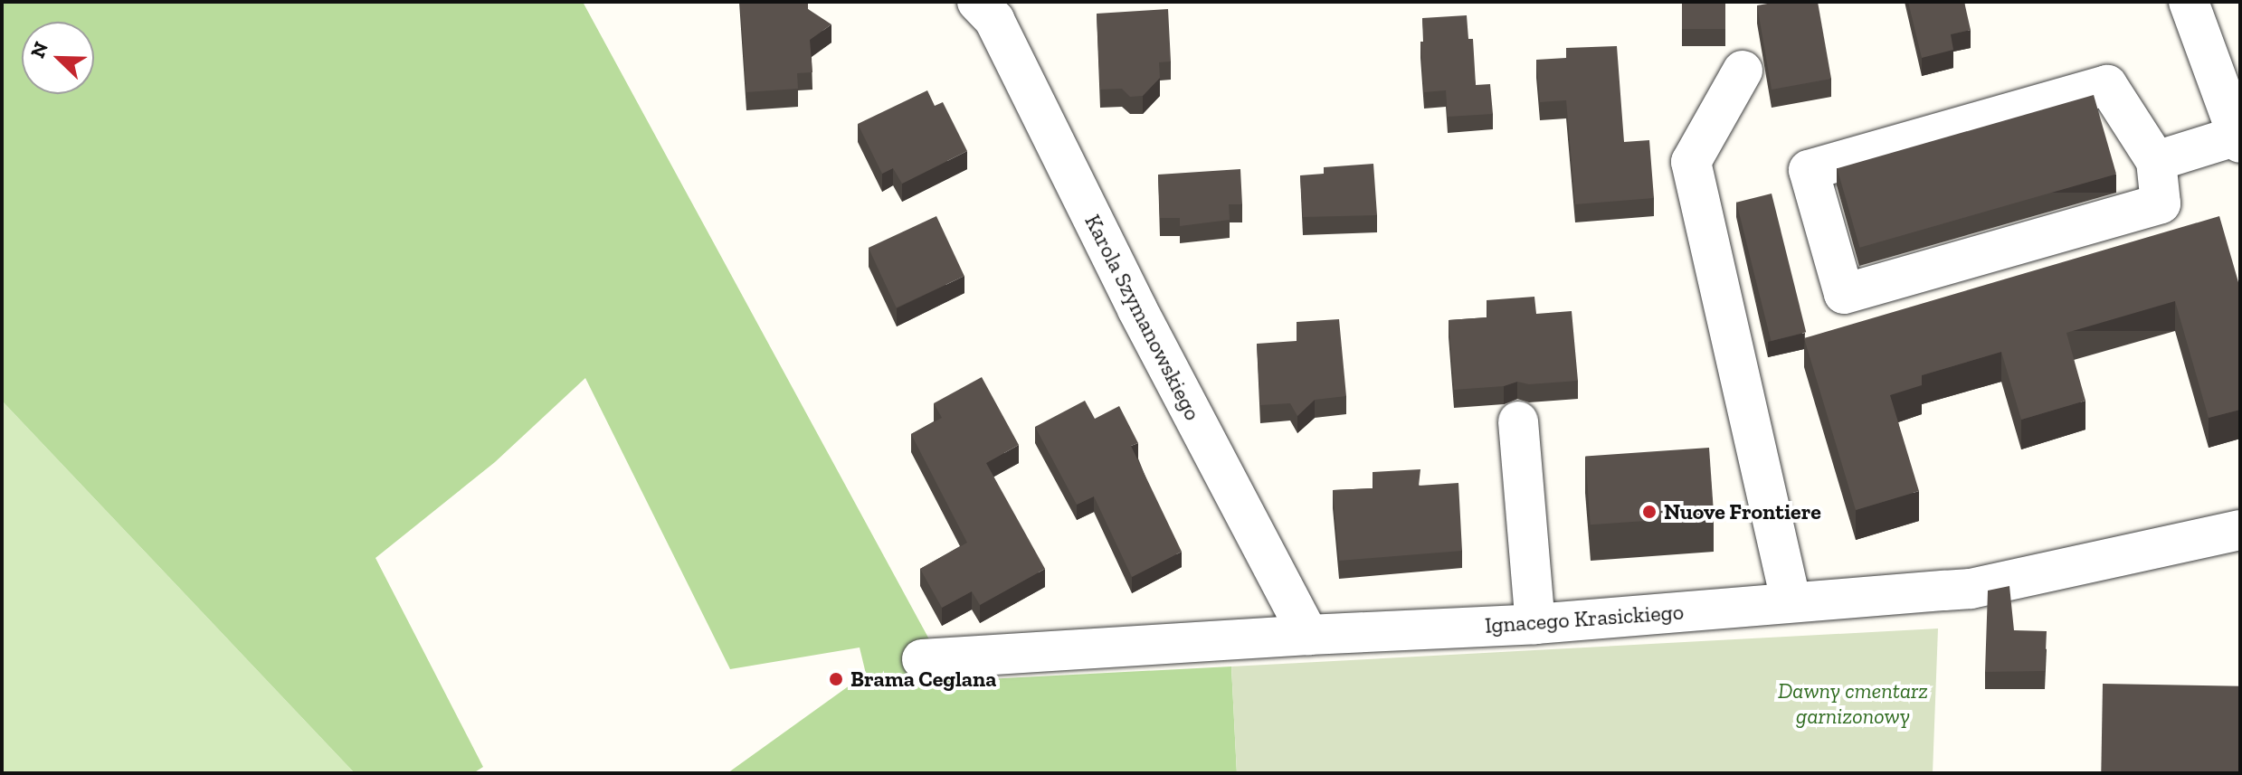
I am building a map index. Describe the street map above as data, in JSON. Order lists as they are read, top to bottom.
{
  "streets": {
    "street": ["Karola Szymanowskiego", "Ignacego Krasickiego"]
  },
  "crossings": [
    ["Karola Szymanowskiego", "Ignacego Krasickiego"]
  ],
  "parks": ["Dawny cmentarz garnizonowy"],
  "places": ["Nuove Frontiere", "Brama Ceglana"],
  "north": "top left"
}
